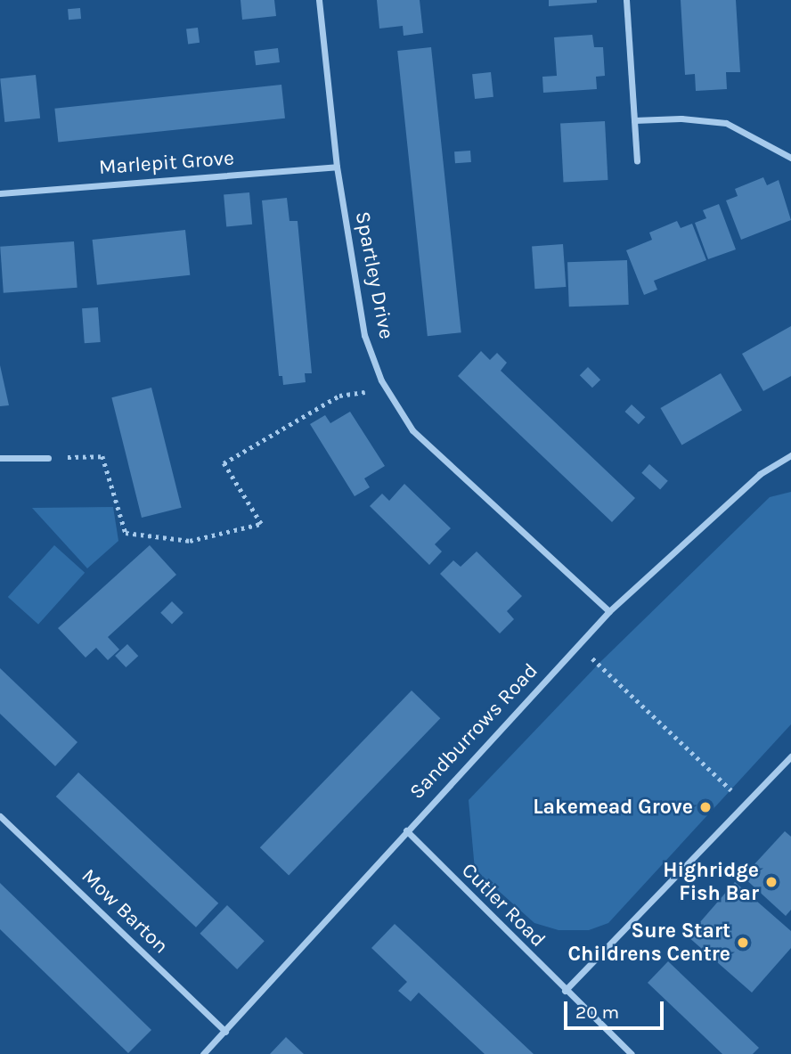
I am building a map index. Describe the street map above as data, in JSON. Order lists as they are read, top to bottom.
{
  "streets": {
    "street": [
      "Marlepit Grove",
      "Spartley Drive",
      "Sandburrows Road",
      "Cutler Road",
      "Mow Barton"
    ]
  },
  "crossings": [
    ["Marlepit Grove", "Spartley Drive"],
    ["Spartley Drive", "Sandburrows Road"],
    ["Sandburrows Road", "Cutler Road"],
    ["Sandburrows Road", "Mow Barton"]
  ],
  "places": ["Lakemead Grove", "Highridge Fish Bar", "Sure Start Childrens Centre"],
  "scale_bar": "20 m"
}
